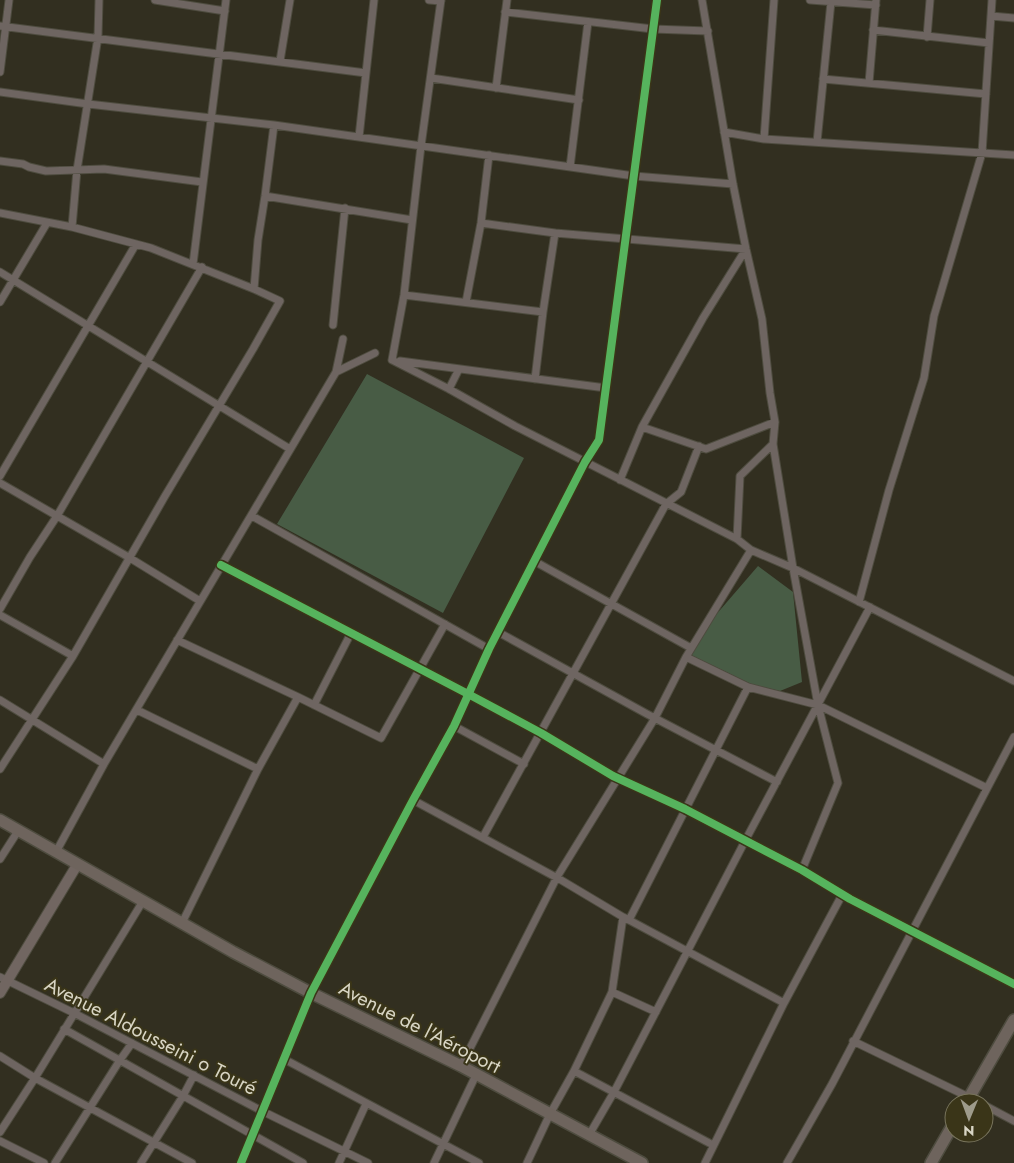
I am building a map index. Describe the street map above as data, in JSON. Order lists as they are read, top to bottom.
{
  "streets": {
    "main road": ["Avenue de l'Aéroport"],
    "street": ["Avenue Aldousseini o Touré"]
  },
  "north": "bottom"
}
